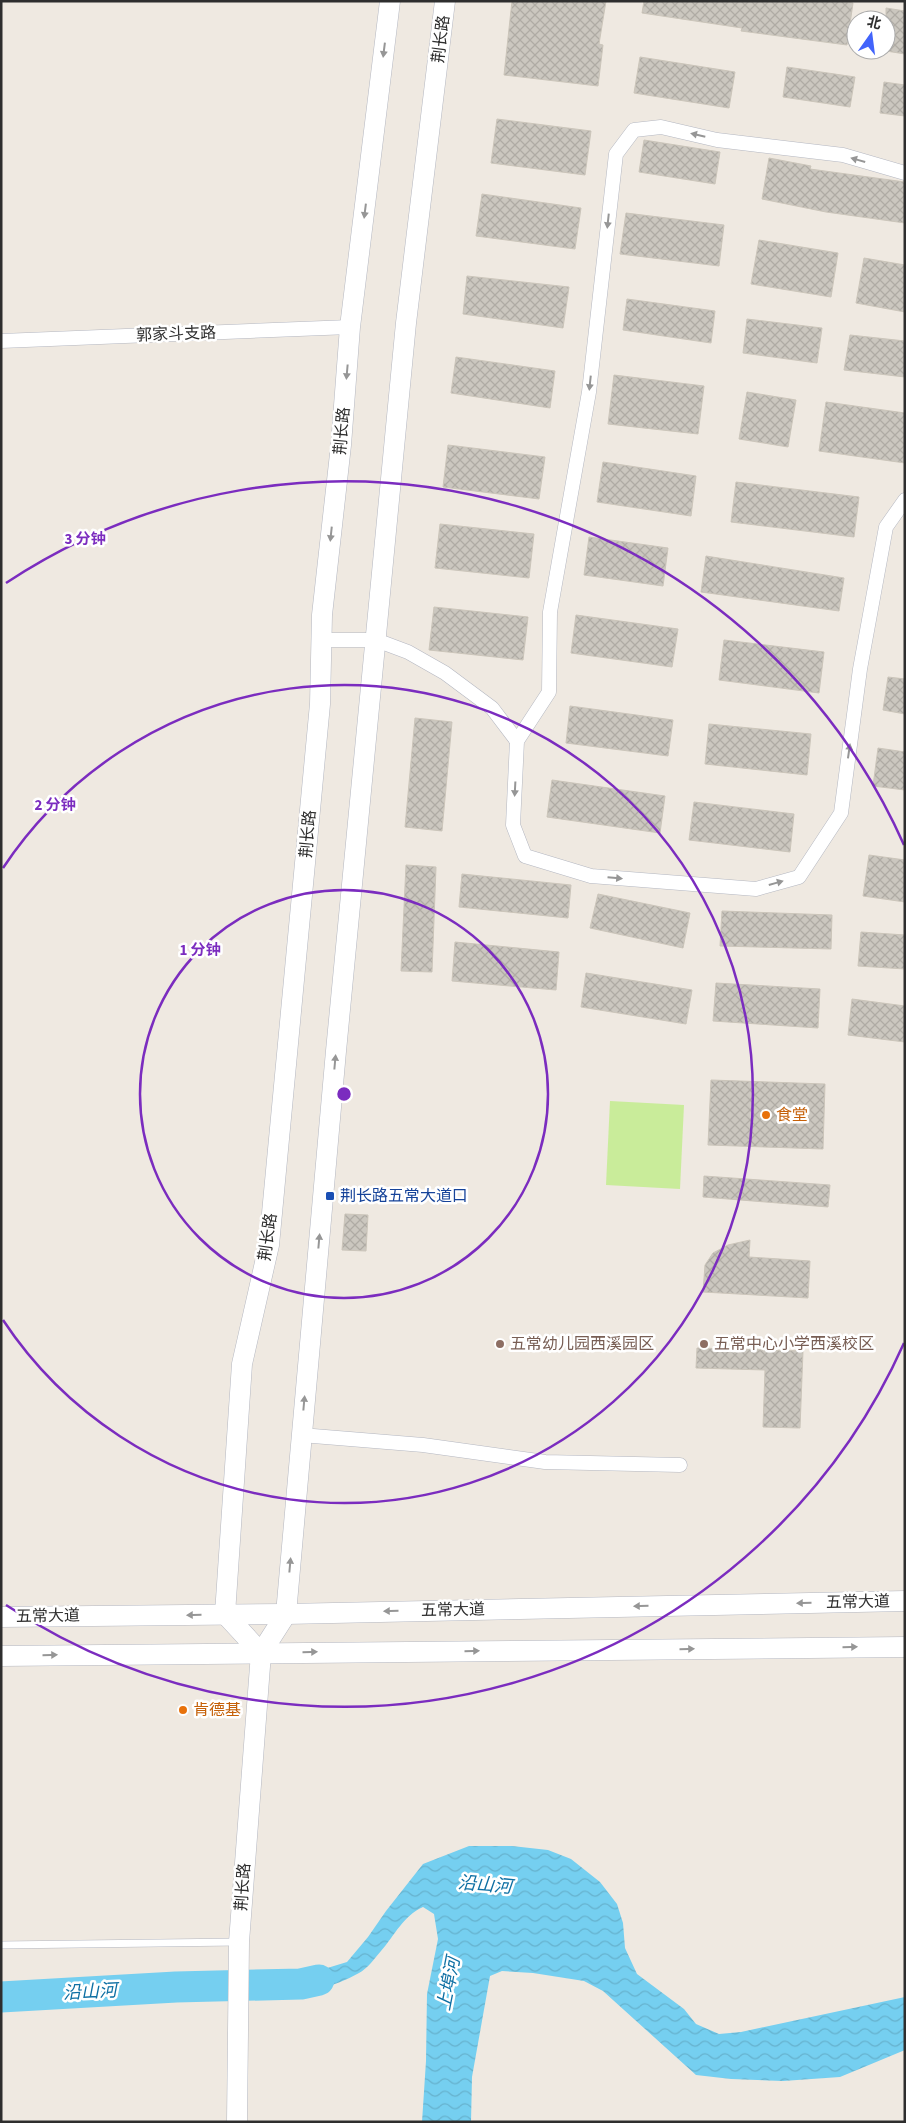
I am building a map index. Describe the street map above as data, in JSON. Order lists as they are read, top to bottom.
{
  "streets": {
    "main road": ["荆长路", "五常大道"],
    "street": ["郭家斗支路"]
  },
  "crossings": [
    ["荆长路", "郭家斗支路"],
    ["荆长路", "五常大道"]
  ],
  "water": ["沿山河", "上埠河"],
  "places": {
    "other": [
      "食堂",
      "五常幼儿园西溪园区",
      "五常中心小学西溪校区",
      "肯德基"
    ],
    "transit": ["荆长路五常大道口"]
  },
  "north": "top",
  "rings": ["3 分钟", "2 分钟", "1 分钟"]
}
